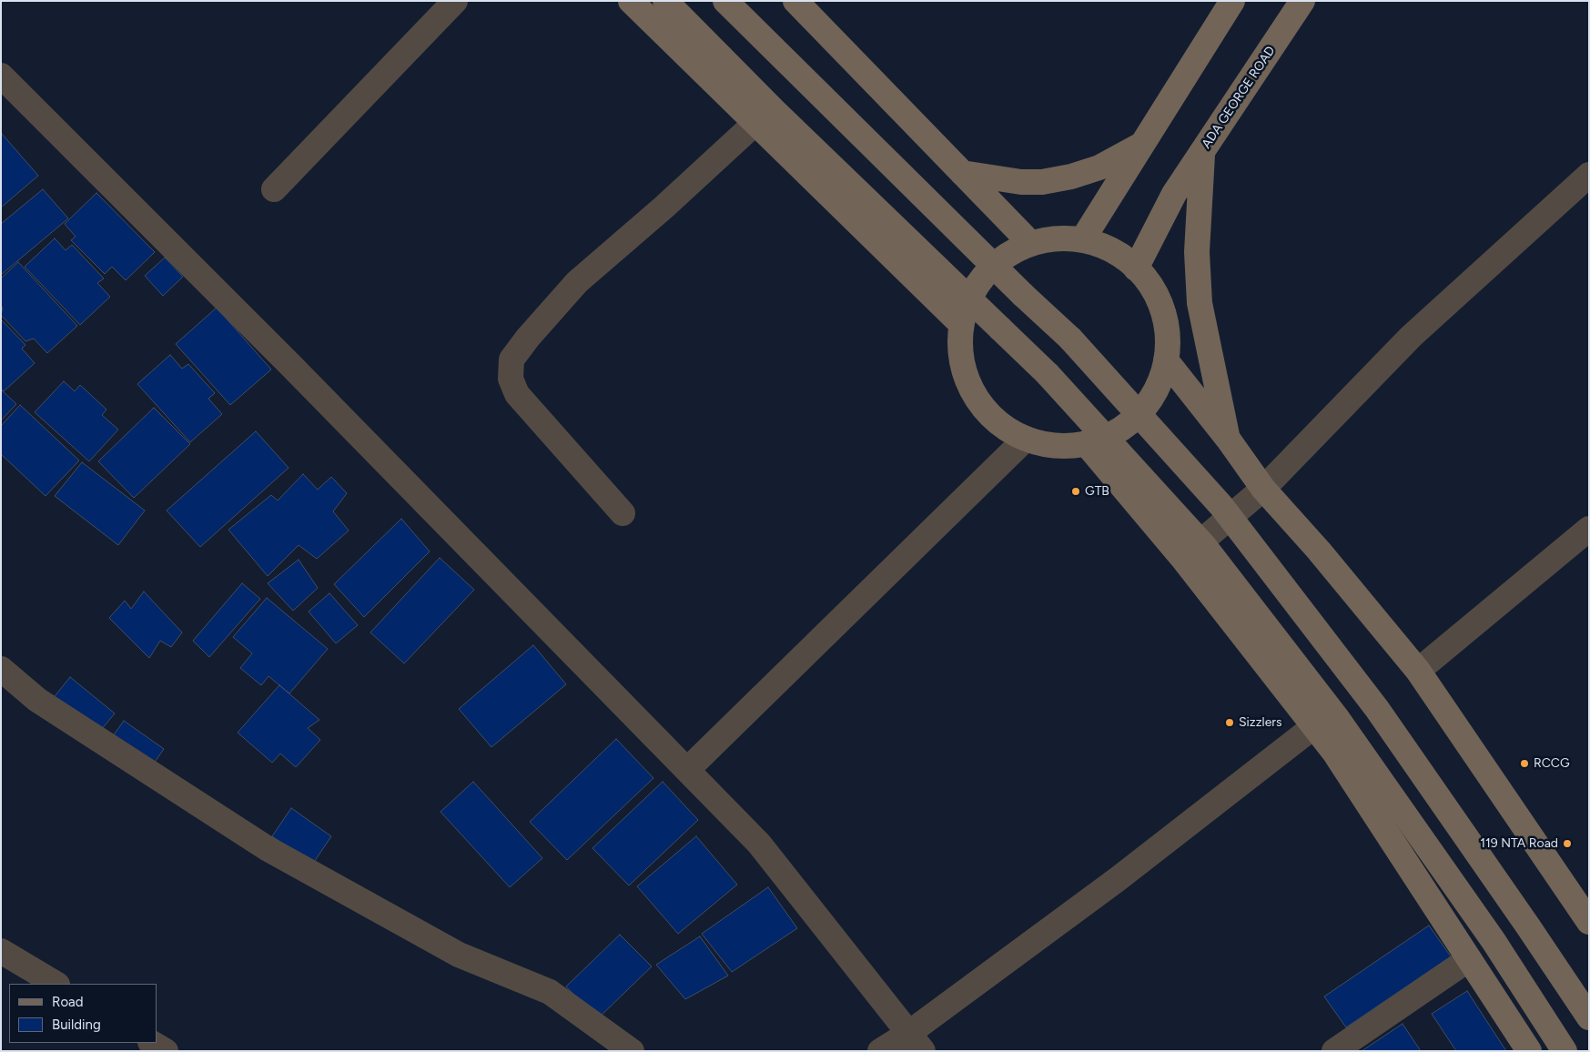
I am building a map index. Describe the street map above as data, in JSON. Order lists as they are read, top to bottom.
{
  "streets": {
    "main road": ["ADA GEORGE ROAD"]
  },
  "places": [
    "GTB",
    "Sizzlers",
    "RCCG",
    "119 NTA Road"
  ],
  "legend": ["Road", "Building"]
}
